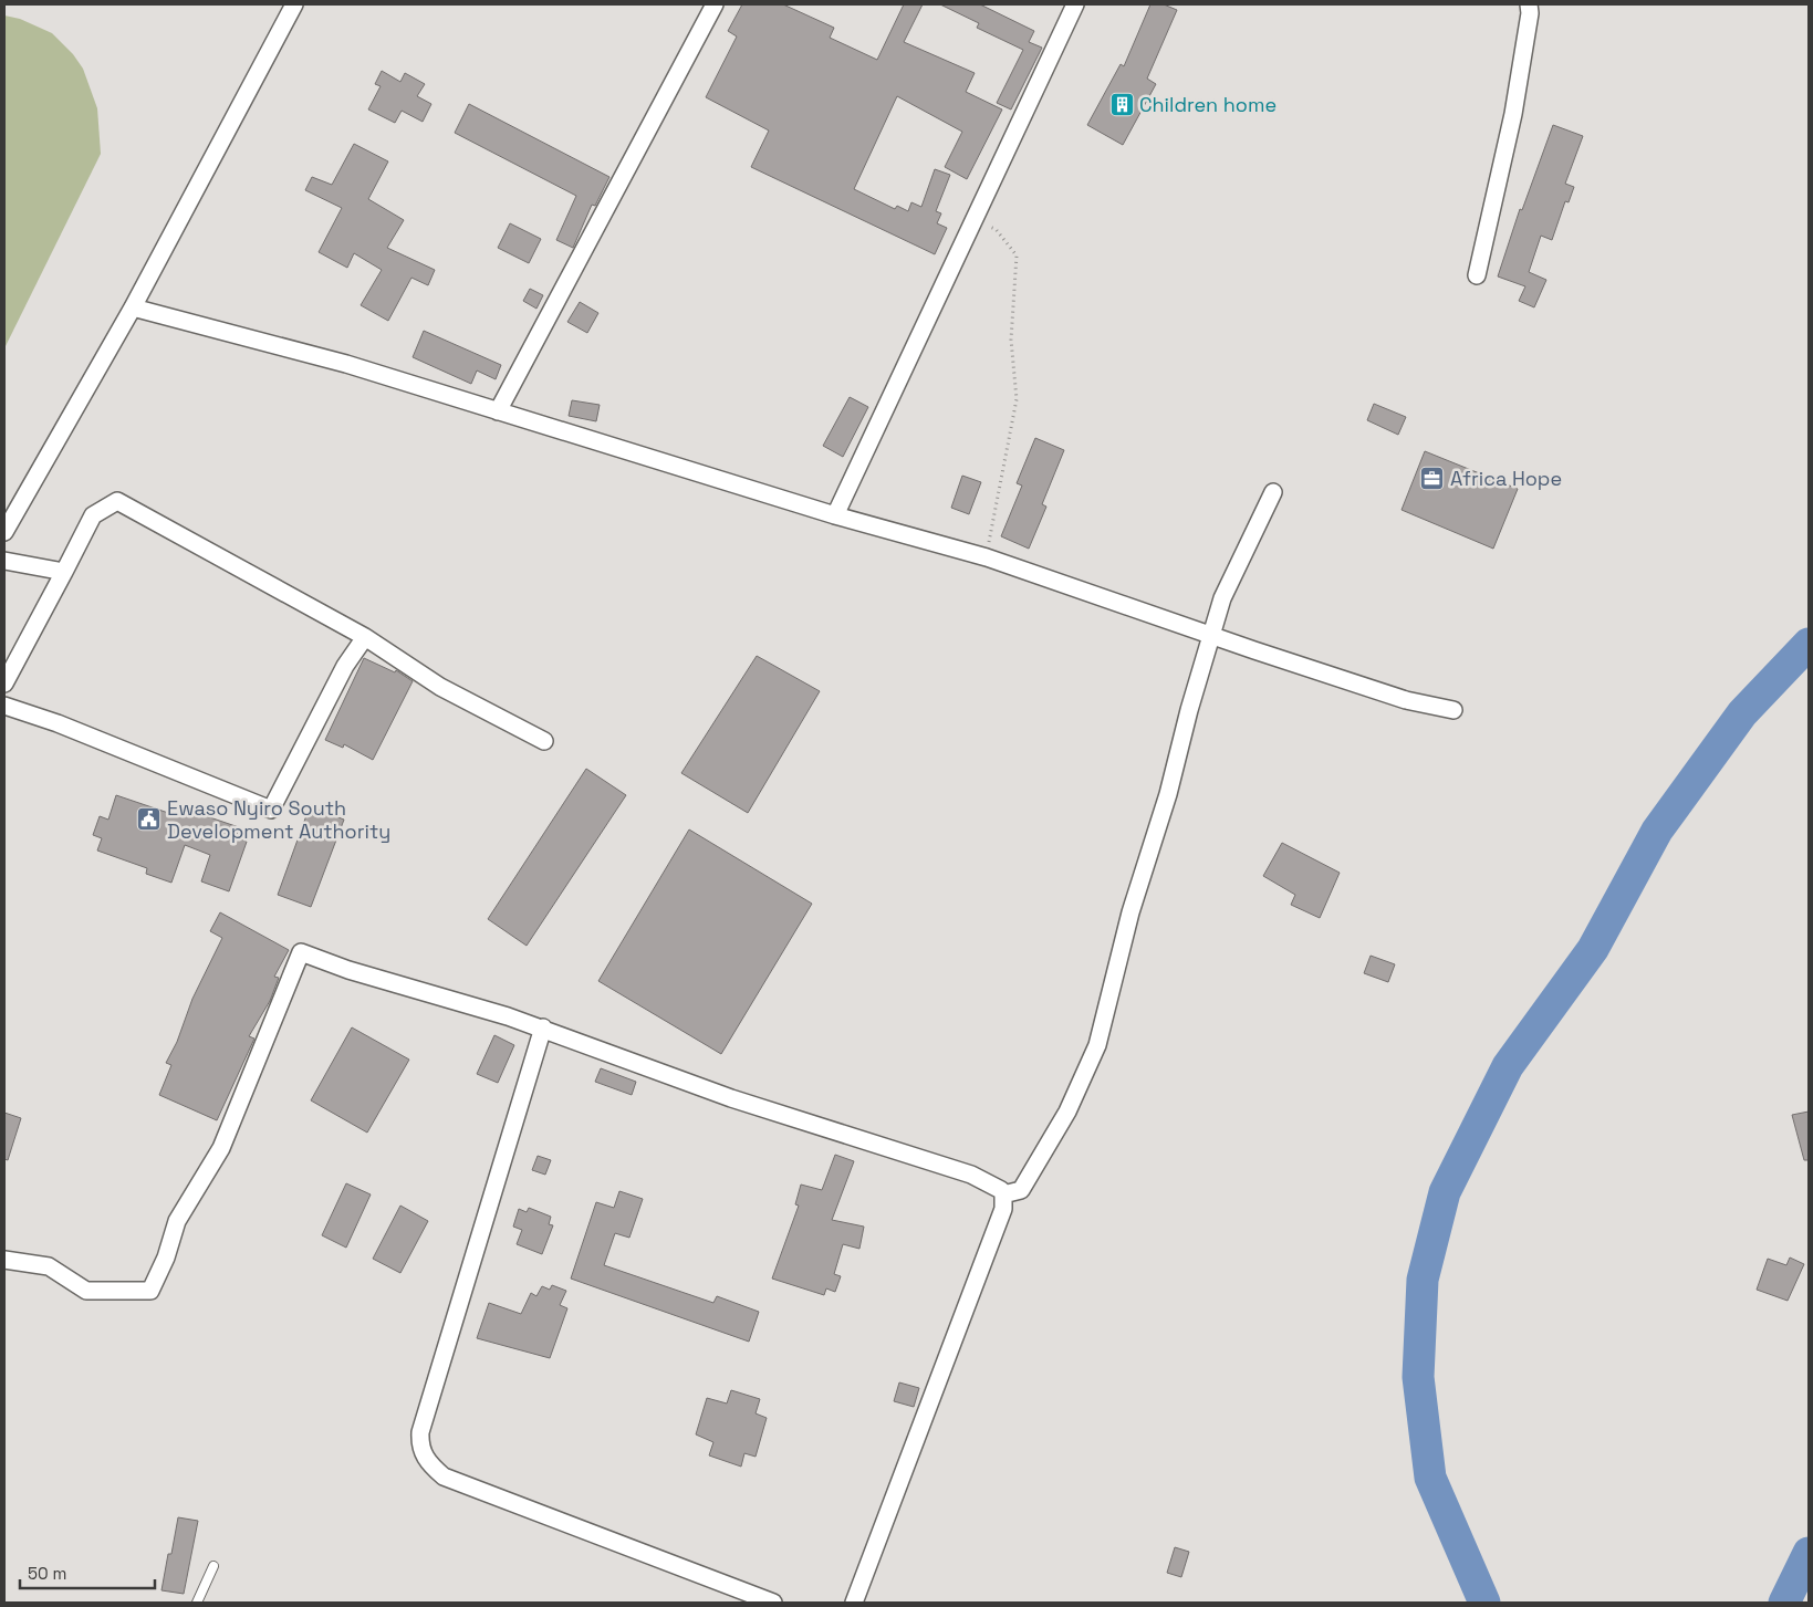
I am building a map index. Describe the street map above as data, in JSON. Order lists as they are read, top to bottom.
{
  "places": {
    "building": ["Children home"],
    "office": ["Africa Hope"],
    "public building": ["Ewaso Nyiro South Development Authority"]
  },
  "scale_bar": "50 m"
}
